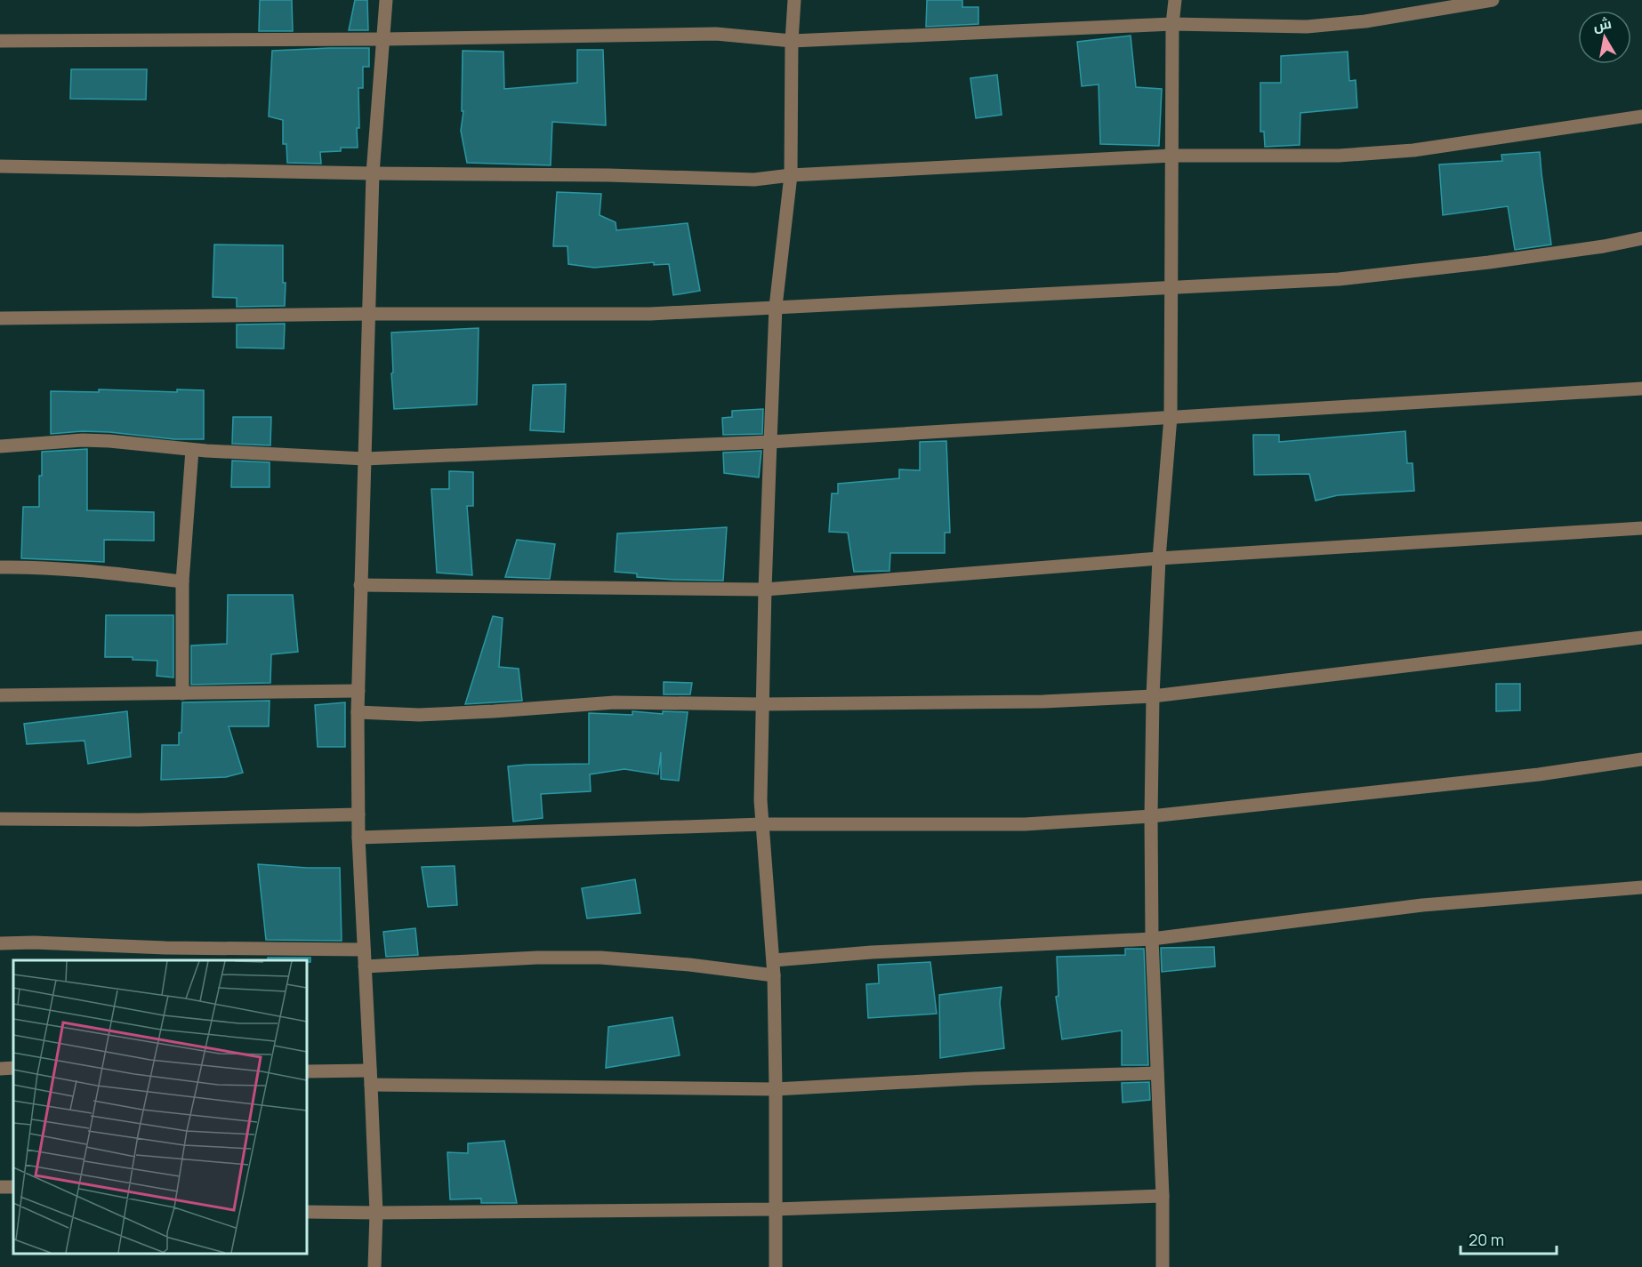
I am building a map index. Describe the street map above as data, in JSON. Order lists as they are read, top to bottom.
{
  "scale_bar": "20 m",
  "north": "top"
}
